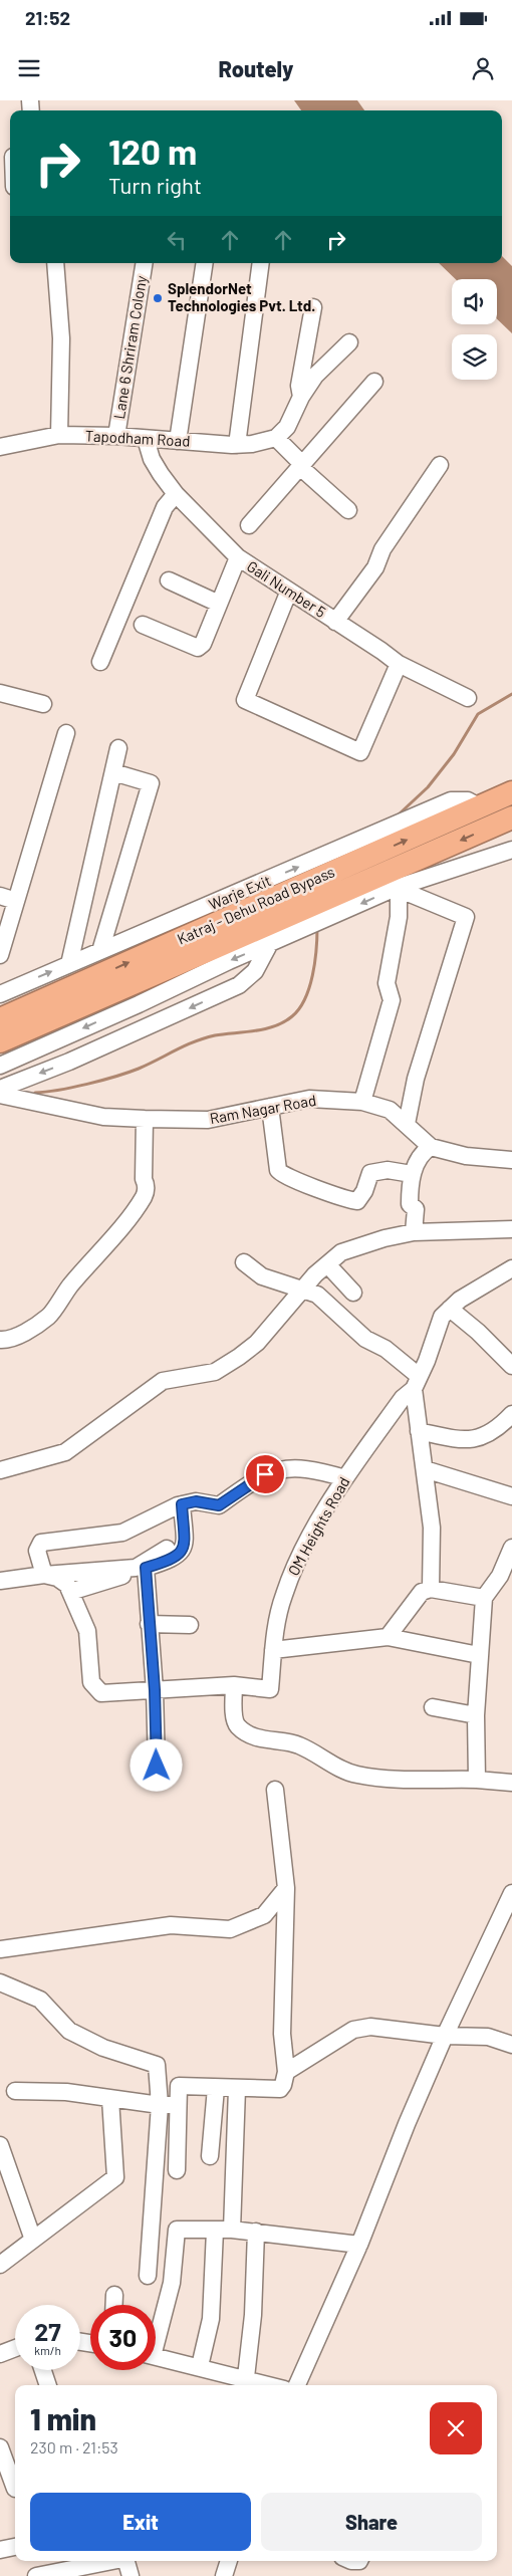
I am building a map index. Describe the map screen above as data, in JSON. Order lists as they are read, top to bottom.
{
  "streets": {
    "highway": ["Katraj - Dehu Road Bypass"],
    "street": [
      "Lane 6 Shriram Colony",
      "Tapodham Road",
      "Gali Number 5",
      "Warje Exit",
      "Ram Nagar Road",
      "OM Heights Road"
    ]
  },
  "crossings": [
    ["Lane 6 Shriram Colony", "Tapodham Road"],
    ["Tapodham Road", "Gali Number 5"],
    ["Warje Exit", "Katraj - Dehu Road Bypass"]
  ],
  "places": ["SplendorNet Technologies Pvt. Ltd."],
  "page": {
    "status": "21:52",
    "header": "Routely",
    "turn": ["120 m", "Turn right"],
    "speed": "27 km/h",
    "limit": "30",
    "heading": ["1 min", "230 m · 21:53"],
    "buttons": ["Exit", "Share"]
  }
}
